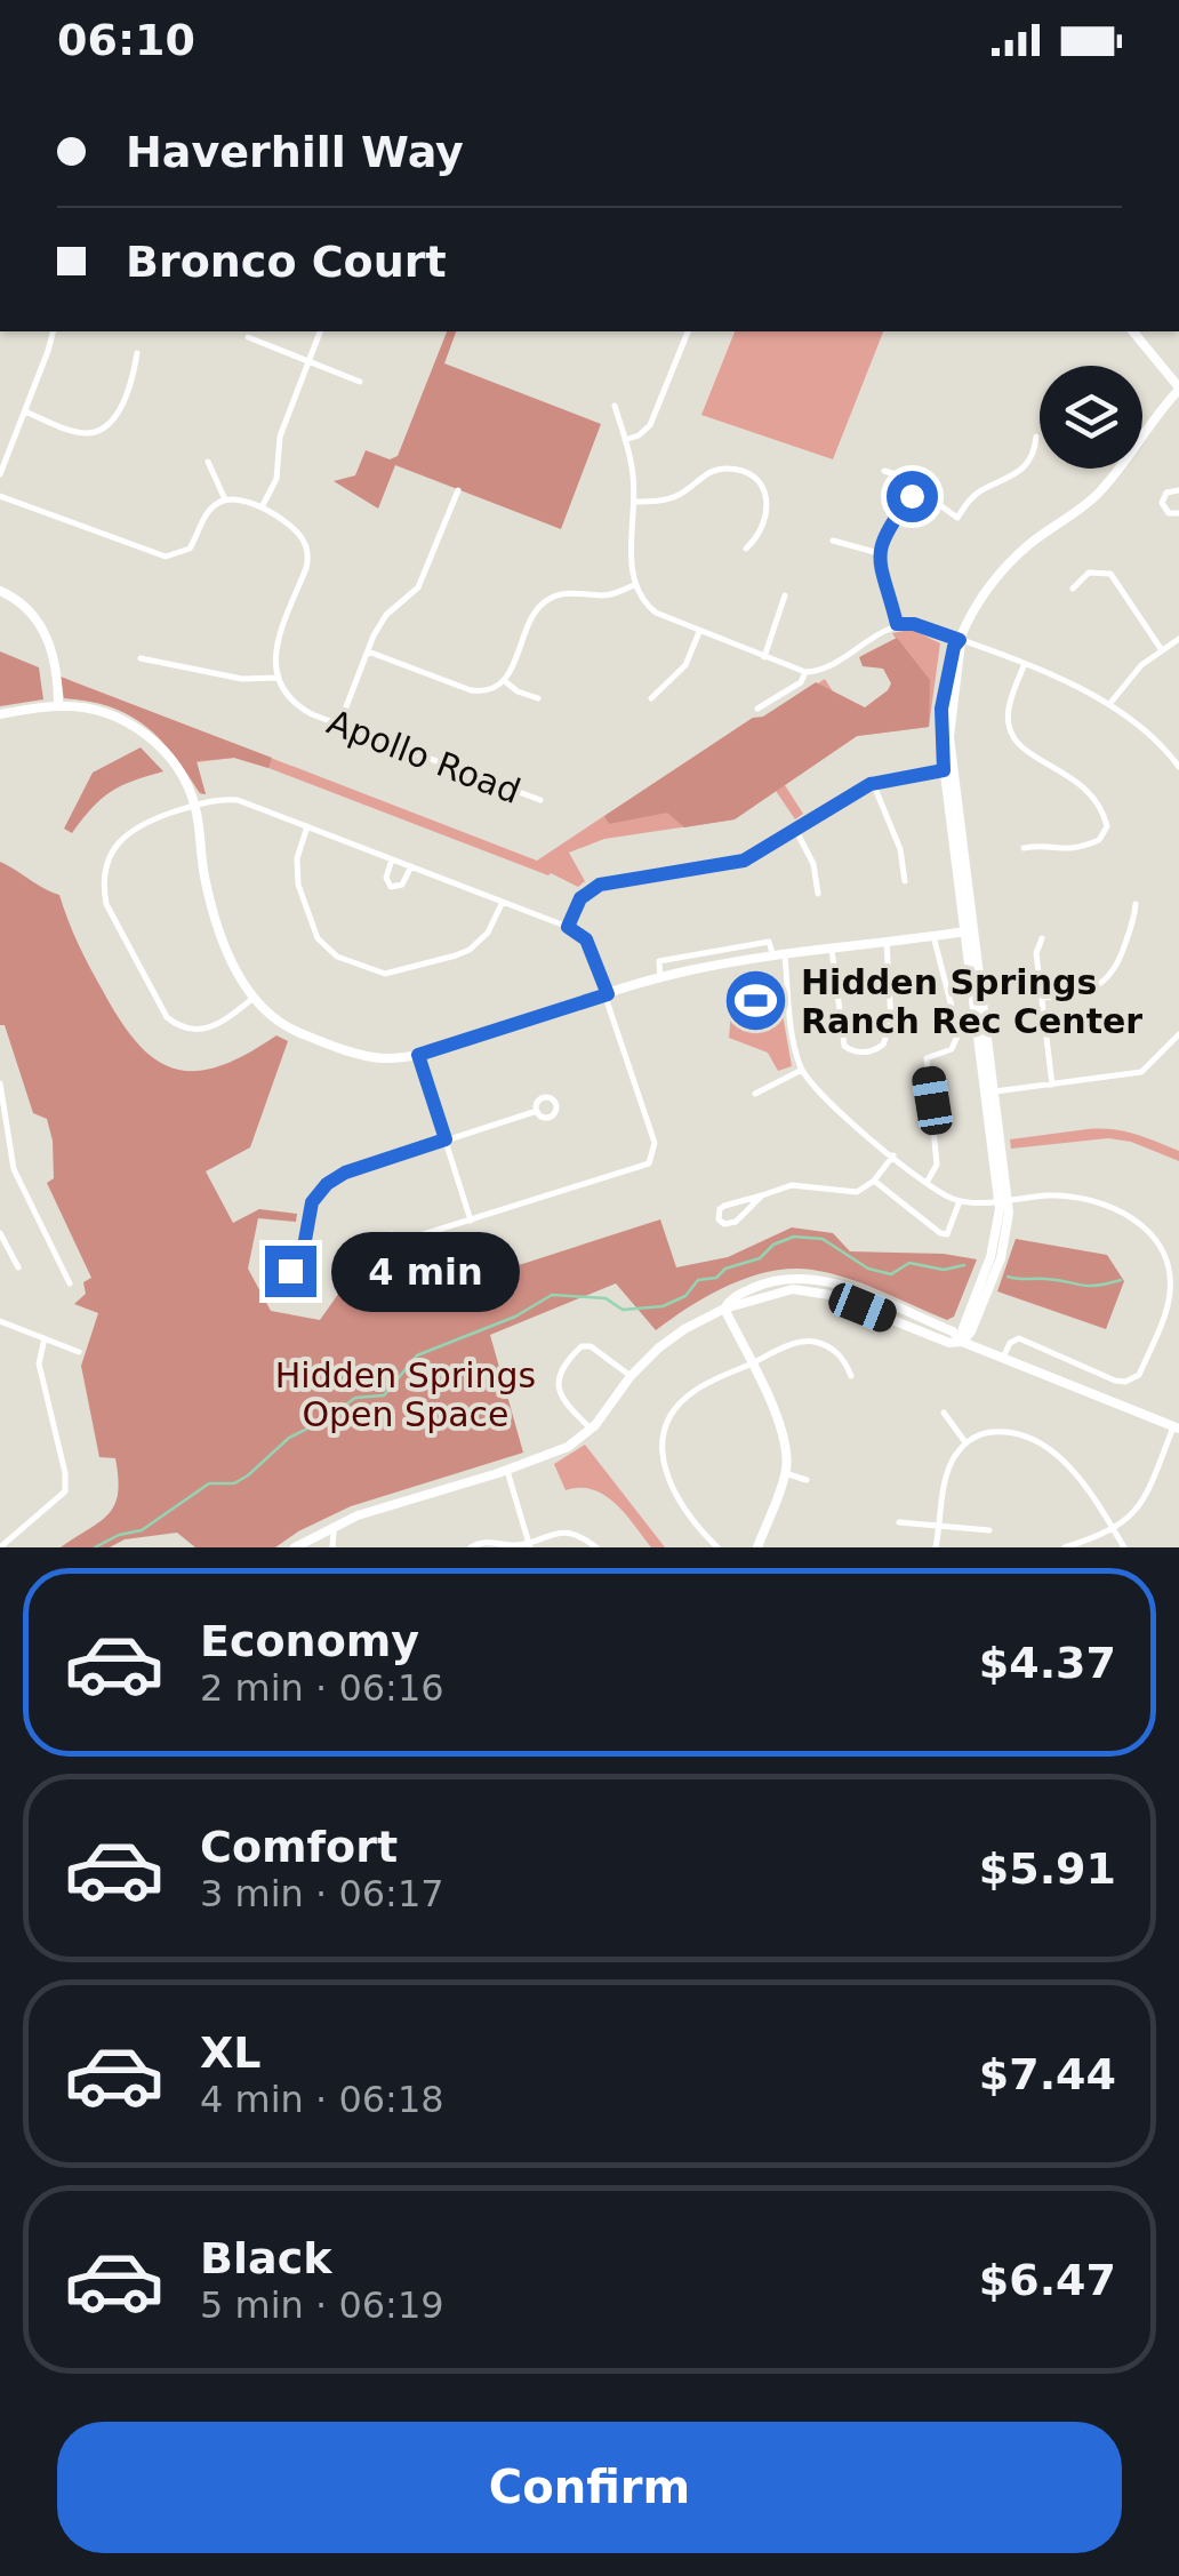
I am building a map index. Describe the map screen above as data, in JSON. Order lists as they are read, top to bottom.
{
  "streets": {
    "street": ["Apollo Road"]
  },
  "parks": ["Hidden Springs Open Space"],
  "places": {
    "sports": ["Hidden Springs Ranch Rec Center"]
  },
  "page": {
    "status": "06:10",
    "banner": ["Haverhill Way", "Bronco Court"],
    "bubble": "4 min",
    "list": [
      {
        "name": "Economy",
        "note": "2 min · 06:16",
        "value": "$4.37"
      },
      {
        "name": "Comfort",
        "note": "3 min · 06:17",
        "value": "$5.91"
      },
      {
        "name": "XL",
        "note": "4 min · 06:18",
        "value": "$7.44"
      },
      {
        "name": "Black",
        "note": "5 min · 06:19",
        "value": "$6.47"
      }
    ],
    "buttons": "Confirm"
  }
}
